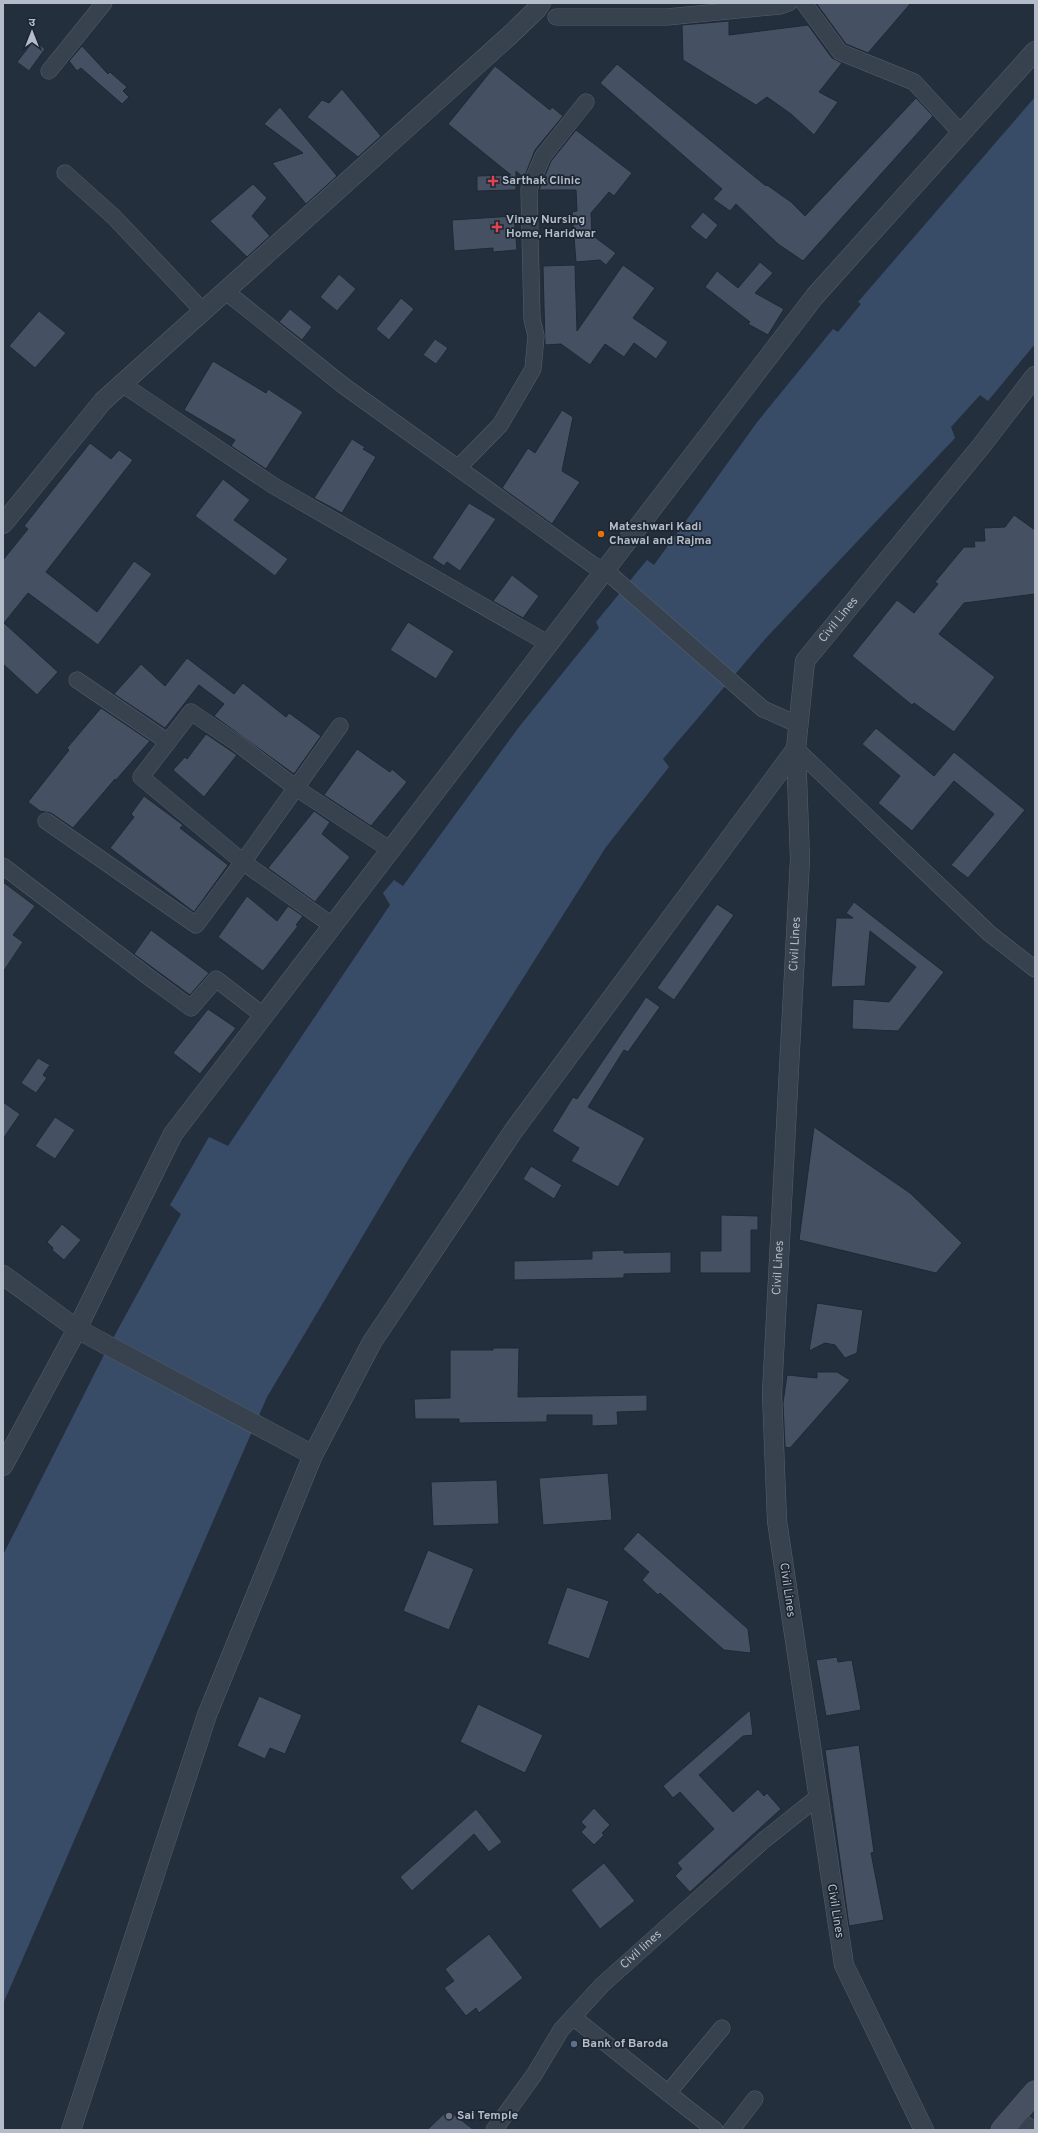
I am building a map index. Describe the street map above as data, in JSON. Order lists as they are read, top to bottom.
{
  "streets": {
    "street": ["Civil Lines", "Civil lines"]
  },
  "crossings": [
    ["Civil Lines", "Civil lines"]
  ],
  "places": {
    "health": ["Sarthak Clinic", "Vinay Nursing Home, Haridwar"],
    "other": ["Mateshwari Kadi Chawal and Rajma", "Bank of Baroda", "Sai Temple"]
  },
  "north": "top"
}
